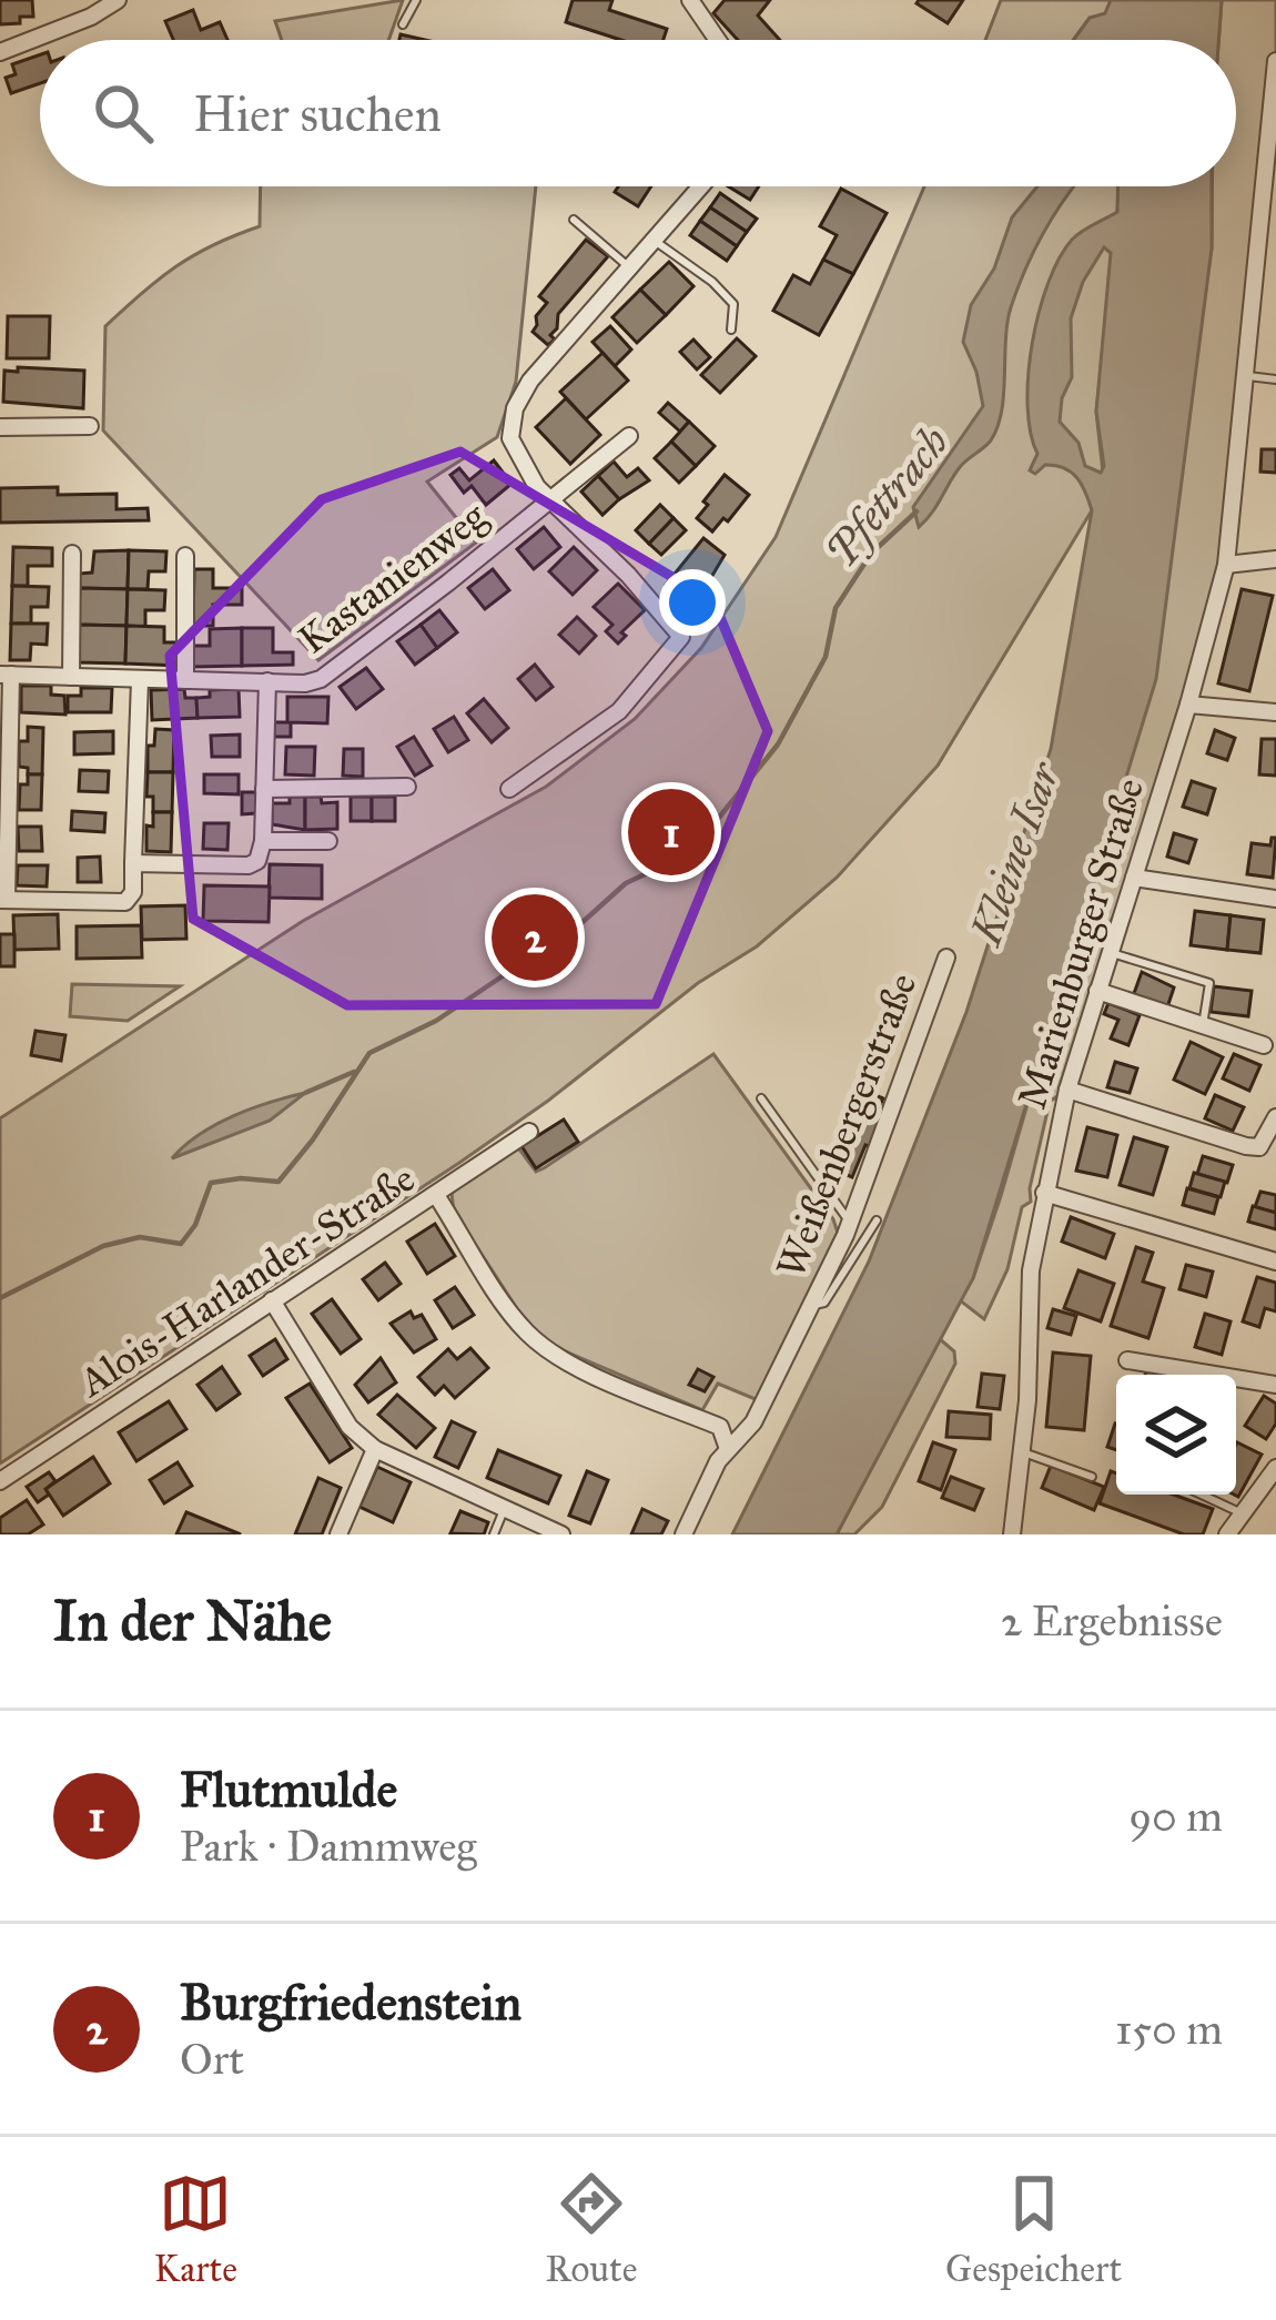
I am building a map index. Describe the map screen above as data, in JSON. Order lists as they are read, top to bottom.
{
  "streets": {
    "street": [
      "Kastanienweg",
      "Marienburger Straße",
      "Weißenbergerstraße",
      "Alois-Harlander-Straße"
    ]
  },
  "water": ["Pfettrach", "Kleine Isar"],
  "page": {
    "search": "Hier suchen",
    "pins": ["1", "2"],
    "heading": ["In der Nähe", "2 Ergebnisse"],
    "list": [
      {
        "mark": "1",
        "name": "Flutmulde",
        "note": "Park · Dammweg",
        "value": "90 m"
      },
      {
        "mark": "2",
        "name": "Burgfriedenstein",
        "note": "Ort",
        "value": "150 m"
      }
    ],
    "nav": ["Karte", "Route", "Gespeichert"]
  }
}
